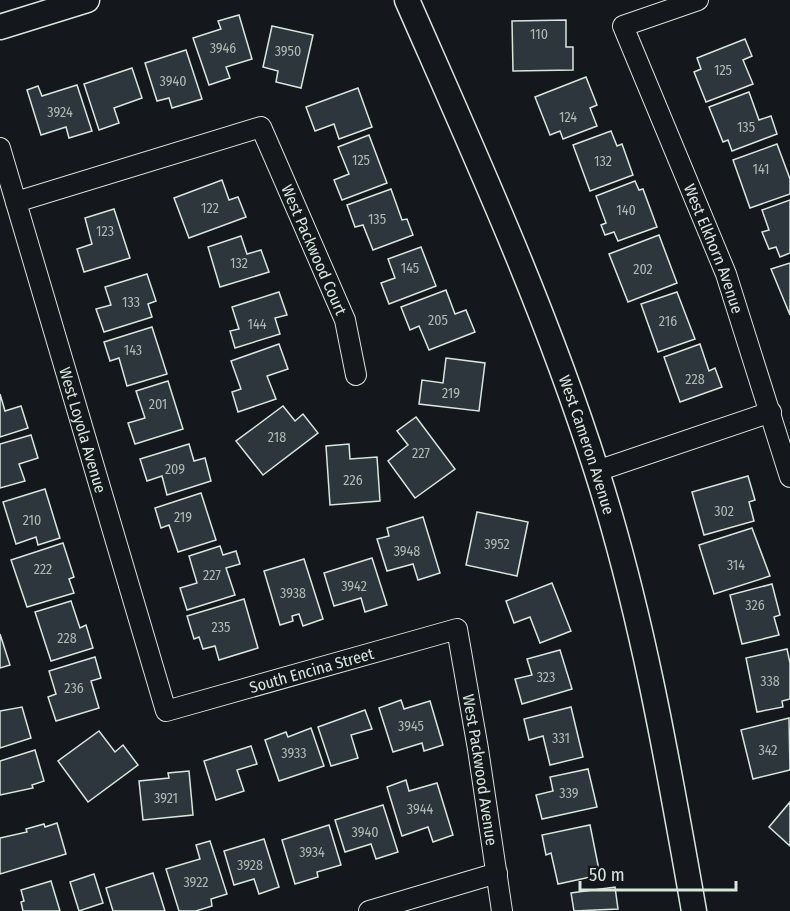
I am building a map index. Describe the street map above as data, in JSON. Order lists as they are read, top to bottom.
{
  "streets": {
    "street": [
      "West Packwood Court",
      "West Elkhorn Avenue",
      "West Loyola Avenue",
      "West Cameron Avenue",
      "South Encina Street",
      "West Packwood Avenue"
    ]
  },
  "crossings": [
    ["West Packwood Court", "West Loyola Avenue"],
    ["West Loyola Avenue", "South Encina Street"],
    ["South Encina Street", "West Packwood Avenue"]
  ],
  "house_numbers": [
    "110",
    "3946",
    "3950",
    "125",
    "3940",
    "3924",
    "124",
    "135",
    "125",
    "132",
    "141",
    "122",
    "140",
    "135",
    "123",
    "132",
    "145",
    "202",
    "133",
    "205",
    "216",
    "144",
    "143",
    "228",
    "219",
    "201",
    "218",
    "227",
    "209",
    "226",
    "302",
    "219",
    "210",
    "3952",
    "3948",
    "314",
    "222",
    "227",
    "3942",
    "3938",
    "326",
    "235",
    "228",
    "323",
    "338",
    "236",
    "3945",
    "331",
    "342",
    "3933",
    "339",
    "3921",
    "3944",
    "3940",
    "3934",
    "3928",
    "3922"
  ],
  "scale_bar": "50 m"
}
